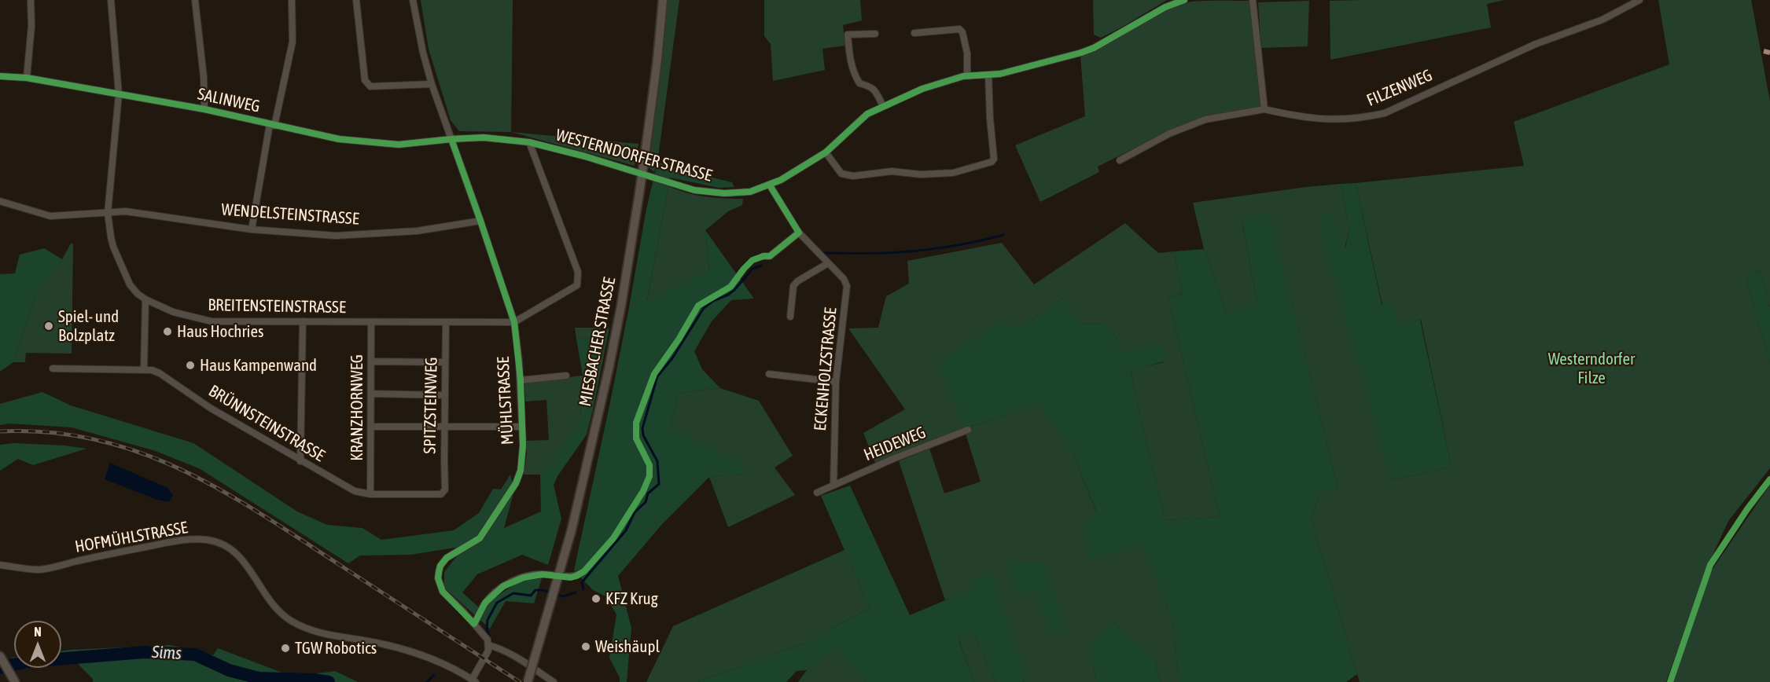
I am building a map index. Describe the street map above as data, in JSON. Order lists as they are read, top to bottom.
{
  "streets": {
    "main road": ["MIESBACHER STRASSE"],
    "street": [
      "FILZENWEG",
      "SALINWEG",
      "WESTERNDORFER STRASSE",
      "WENDELSTEINSTRASSE",
      "BREITENSTEINSTRASSE",
      "ECKENHOLZSTRASSE",
      "MÜHLSTRASSE",
      "SPITZSTEINWEG",
      "KRANZHORNWEG",
      "BRÜNNSTEINSTRASSE",
      "HEIDEWEG",
      "HOFMÜHLSTRASSE"
    ]
  },
  "crossings": [
    ["SALINWEG", "WESTERNDORFER STRASSE"],
    ["SALINWEG", "BREITENSTEINSTRASSE"],
    ["SALINWEG", "MÜHLSTRASSE"],
    ["WESTERNDORFER STRASSE", "ECKENHOLZSTRASSE"],
    ["WESTERNDORFER STRASSE", "MÜHLSTRASSE"],
    ["WENDELSTEINSTRASSE", "BREITENSTEINSTRASSE"],
    ["WENDELSTEINSTRASSE", "MÜHLSTRASSE"],
    ["BREITENSTEINSTRASSE", "MÜHLSTRASSE"],
    ["BREITENSTEINSTRASSE", "SPITZSTEINWEG"],
    ["BREITENSTEINSTRASSE", "KRANZHORNWEG"],
    ["ECKENHOLZSTRASSE", "HEIDEWEG"],
    ["SPITZSTEINWEG", "BRÜNNSTEINSTRASSE"],
    ["KRANZHORNWEG", "BRÜNNSTEINSTRASSE"]
  ],
  "water": ["Sims"],
  "parks": ["Westerndorfer Filze"],
  "places": [
    "Spiel- und Bolzplatz",
    "Haus Hochries",
    "Haus Kampenwand",
    "KFZ Krug",
    "Weishäupl",
    "TGW Robotics"
  ],
  "north": "top"
}
